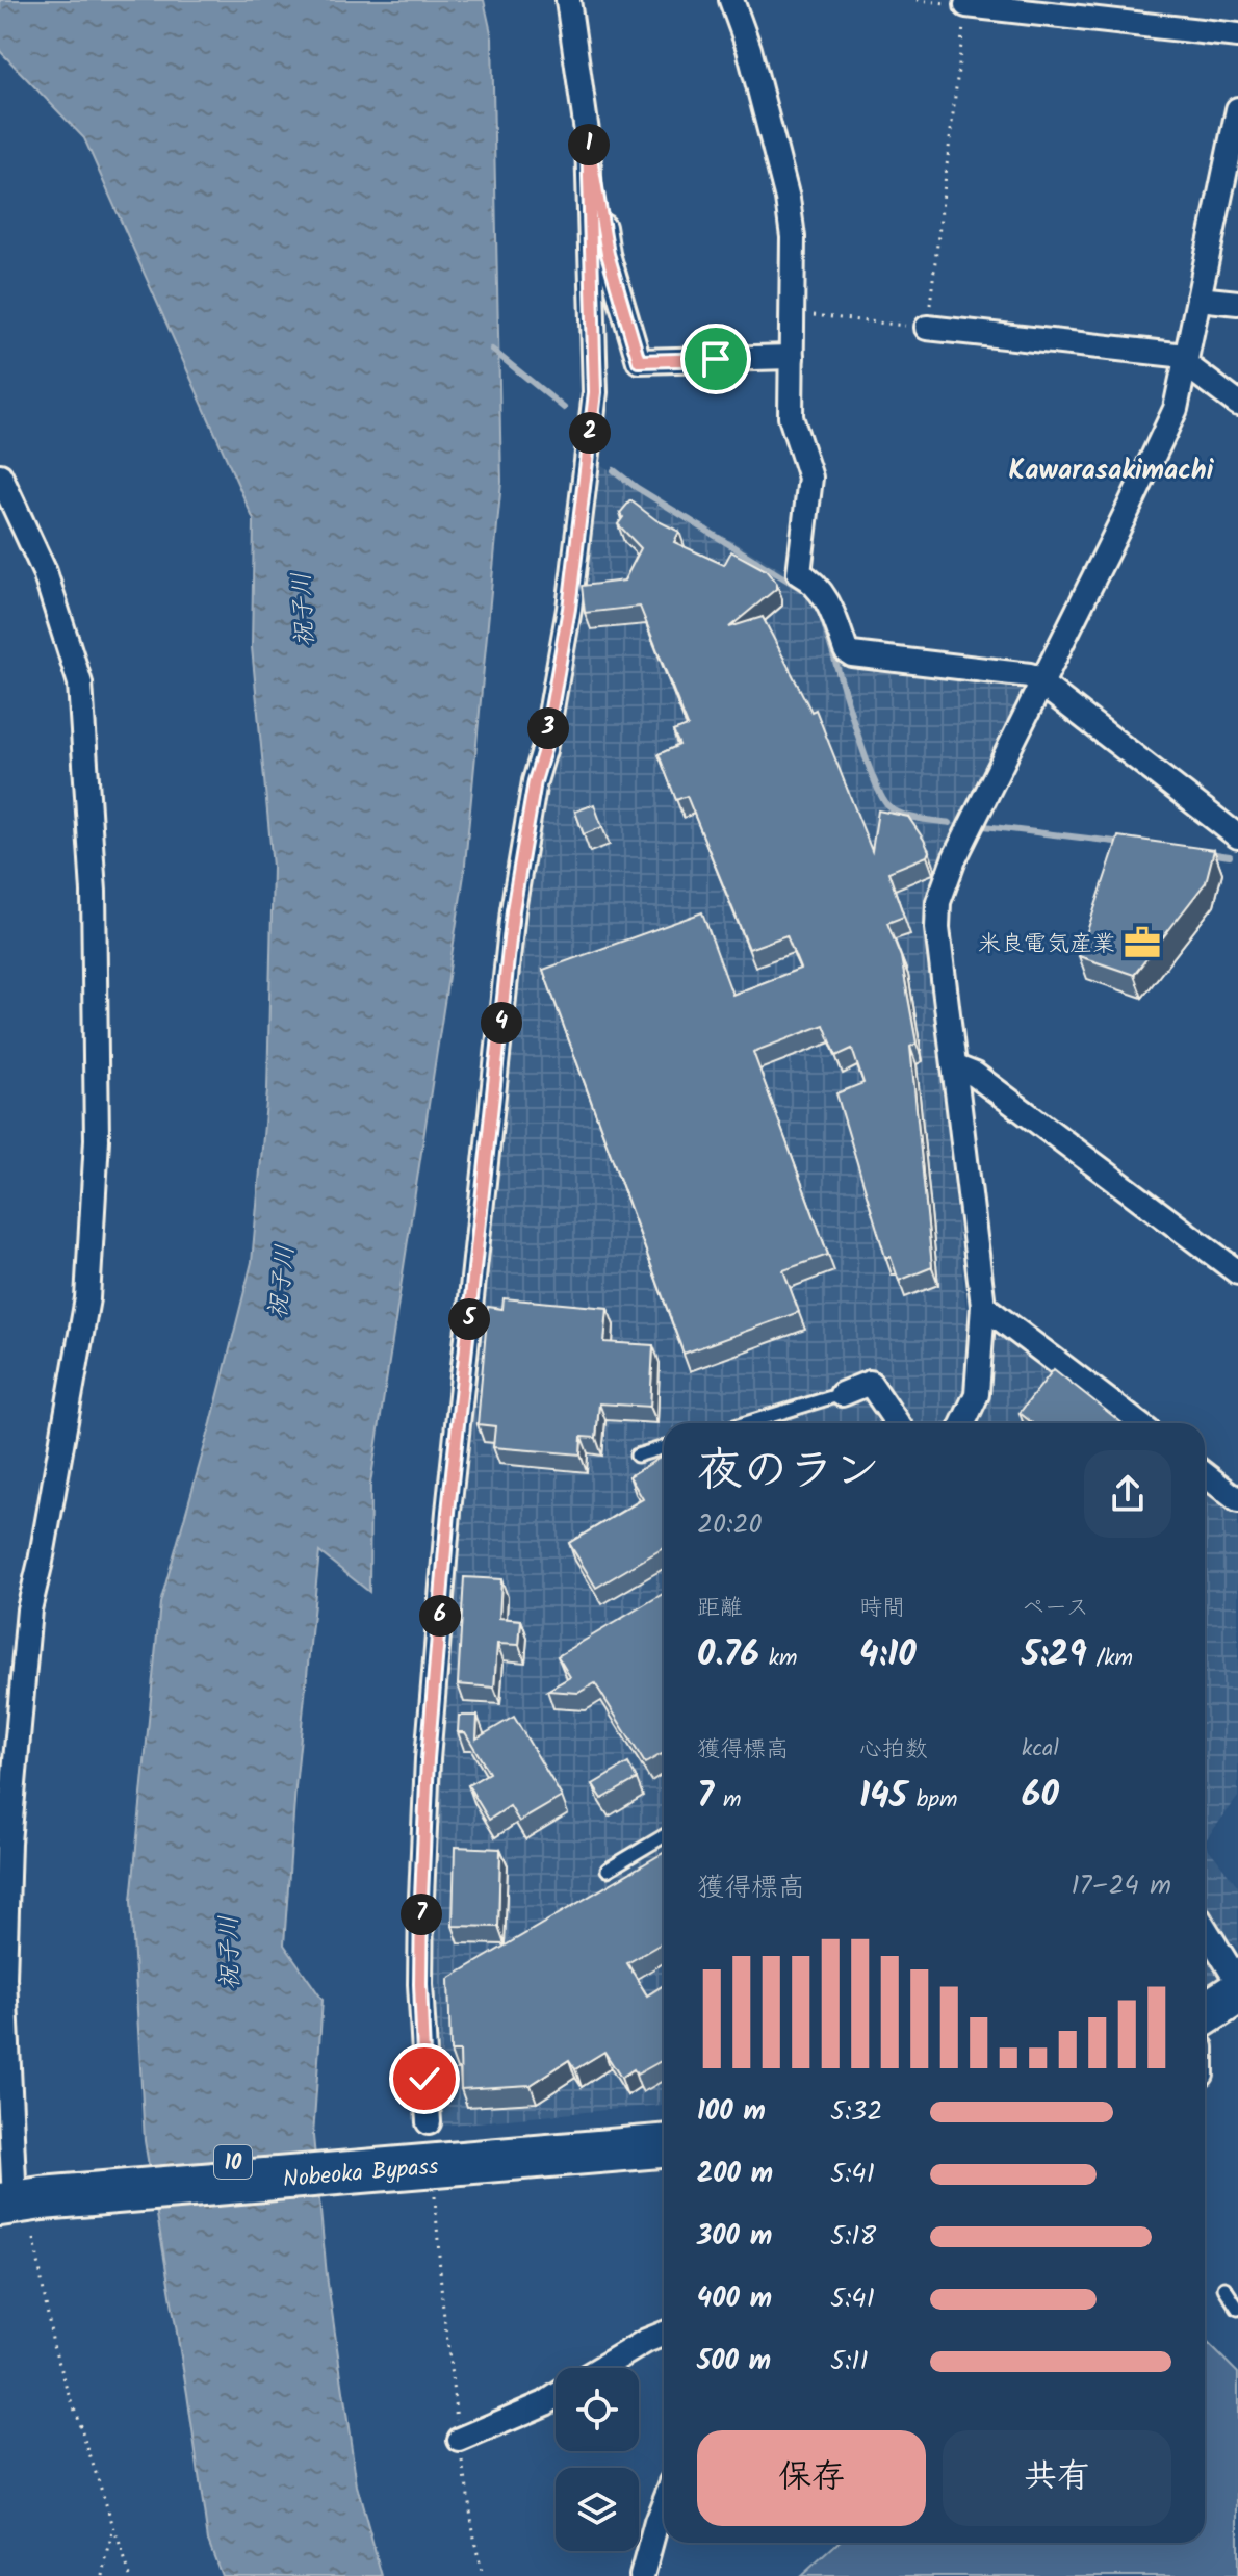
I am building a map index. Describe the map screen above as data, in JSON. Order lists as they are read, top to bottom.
{
  "streets": {
    "highway": ["10", "Nobeoka Bypass"]
  },
  "districts": ["Kawarasakimachi"],
  "water": ["祝子川"],
  "places": {
    "office": ["米良電気産業"]
  },
  "page": {
    "pins": [
      "1",
      "2",
      "3",
      "4",
      "5",
      "6",
      "7"
    ],
    "heading": ["夜のラン", "20:20"],
    "stats": [
      ["距離", "0.76 km"],
      ["時間", "4:10"],
      ["ペース", "5:29 /km"],
      ["獲得標高", "7 m"],
      ["心拍数", "145 bpm"],
      ["kcal", "60"]
    ],
    "chart": ["獲得標高", "17–24 m"],
    "list": [
      {
        "name": "100 m",
        "note": "5:32"
      },
      {
        "name": "200 m",
        "note": "5:41"
      },
      {
        "name": "300 m",
        "note": "5:18"
      },
      {
        "name": "400 m",
        "note": "5:41"
      },
      {
        "name": "500 m",
        "note": "5:11"
      }
    ],
    "buttons": ["保存", "共有"]
  }
}
